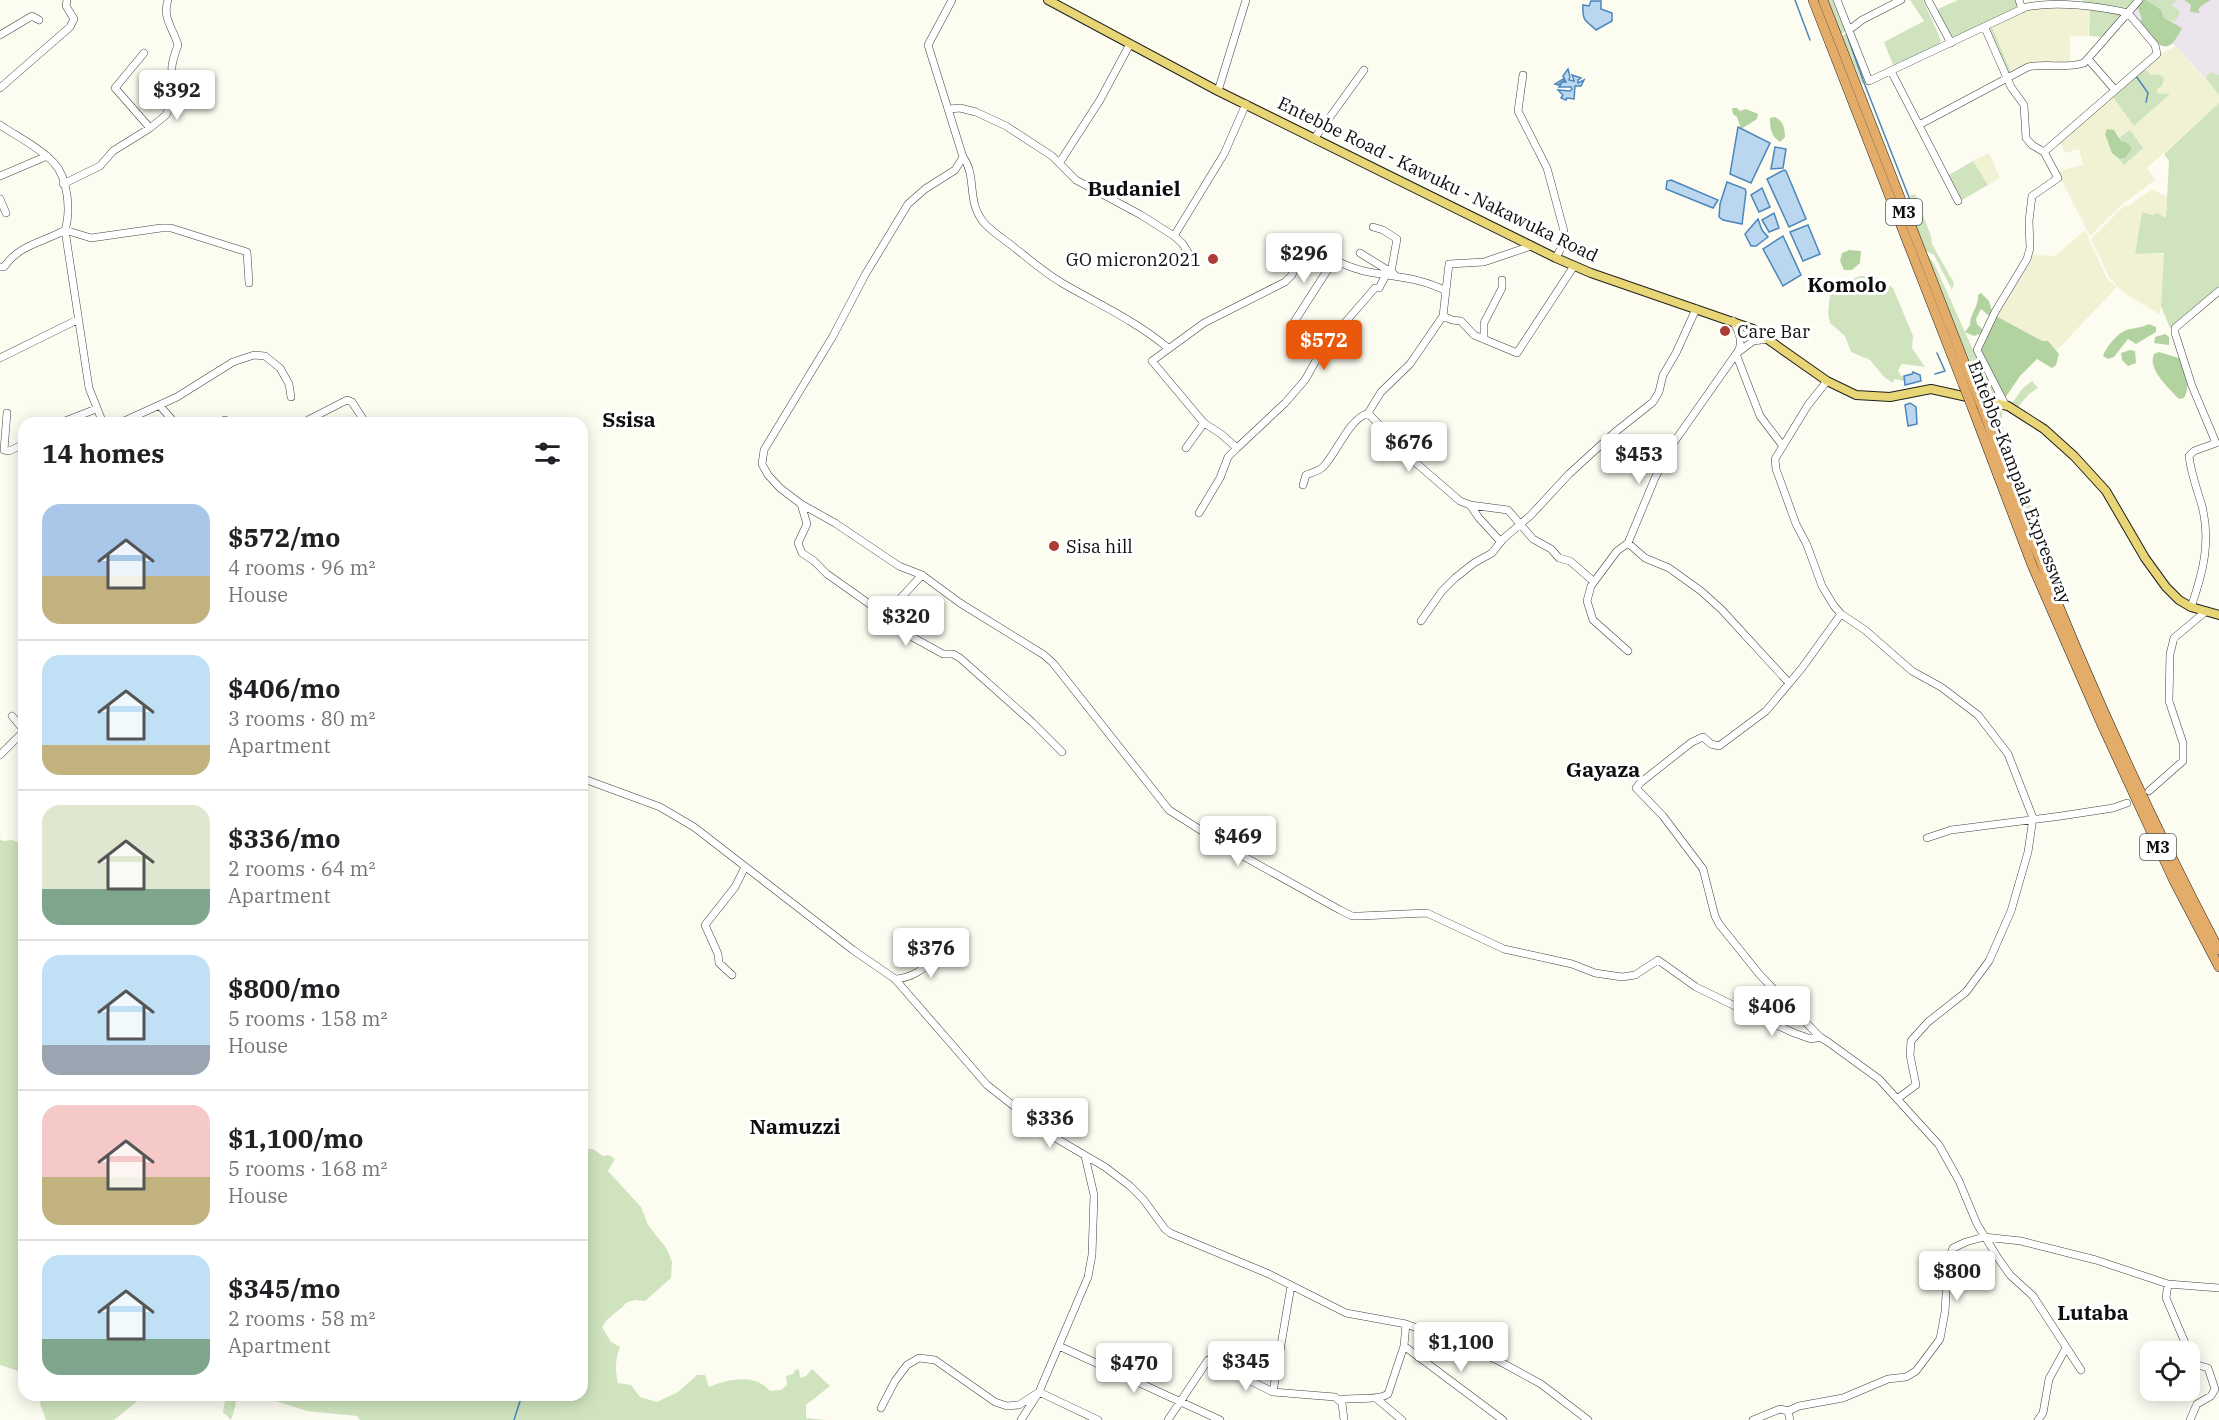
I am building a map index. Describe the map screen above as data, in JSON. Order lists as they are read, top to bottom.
{
  "streets": {
    "highway": ["M3", "Entebbe-Kampala Expressway"],
    "main road": ["Entebbe Road - Kawuku - Nakawuka Road"]
  },
  "districts": [
    "Budaniel",
    "Komolo",
    "Ssisa",
    "Gayaza",
    "Namuzzi",
    "Lutaba"
  ],
  "places": ["GO micron2021", "Care Bar", "Sisa hill"],
  "page": {
    "price": [
      "$392",
      "$296",
      "$572",
      "$676",
      "$453",
      "$320",
      "$469",
      "$376",
      "$406",
      "$336",
      "$800",
      "$1,100",
      "$345",
      "$470"
    ],
    "heading": "14 homes",
    "list": [
      {
        "name": "$572/mo",
        "note": "4 rooms · 96 m² · House"
      },
      {
        "name": "$406/mo",
        "note": "3 rooms · 80 m² · Apartment"
      },
      {
        "name": "$336/mo",
        "note": "2 rooms · 64 m² · Apartment"
      },
      {
        "name": "$800/mo",
        "note": "5 rooms · 158 m² · House"
      },
      {
        "name": "$1,100/mo",
        "note": "5 rooms · 168 m² · House"
      },
      {
        "name": "$345/mo",
        "note": "2 rooms · 58 m² · Apartment"
      }
    ]
  }
}
